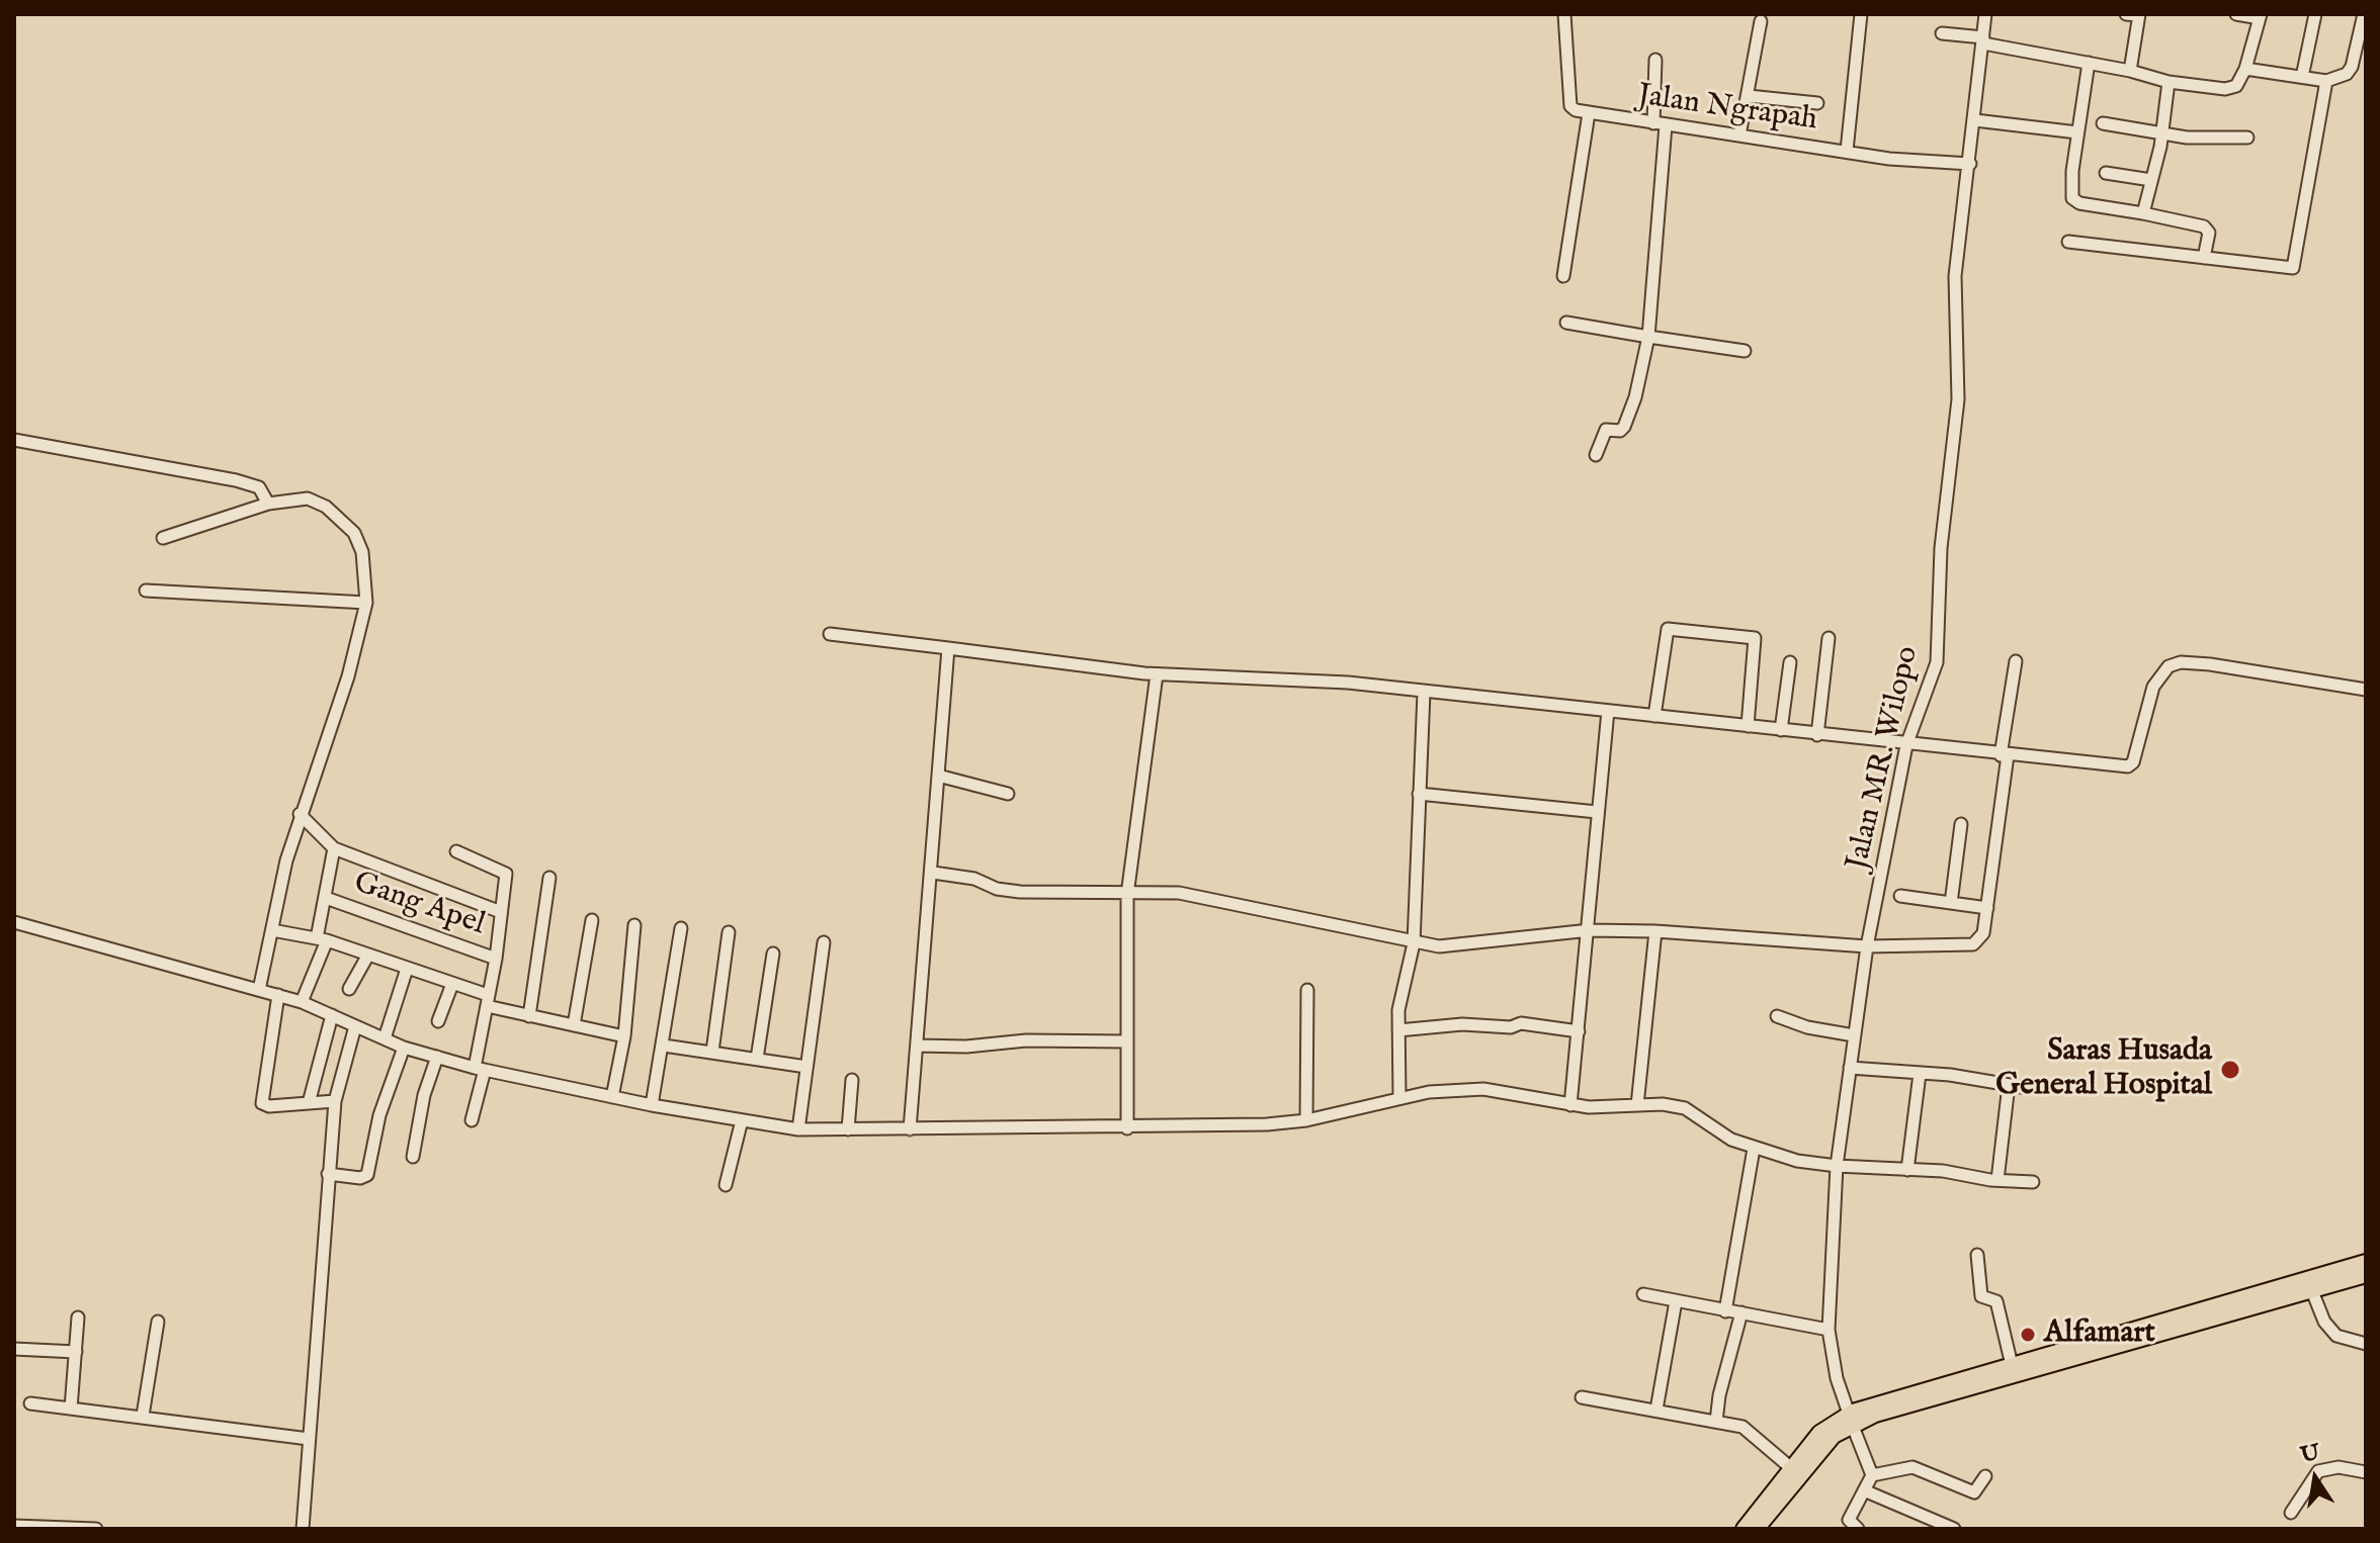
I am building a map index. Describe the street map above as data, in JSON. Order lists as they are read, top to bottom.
{
  "streets": {
    "street": ["Jalan Ngrapah", "Jalan MR. Wilopo", "Gang Apel"]
  },
  "crossings": [
    ["Jalan Ngrapah", "Jalan MR. Wilopo"]
  ],
  "places": ["Saras Husada General Hospital", "Alfamart"],
  "north": "top"
}
